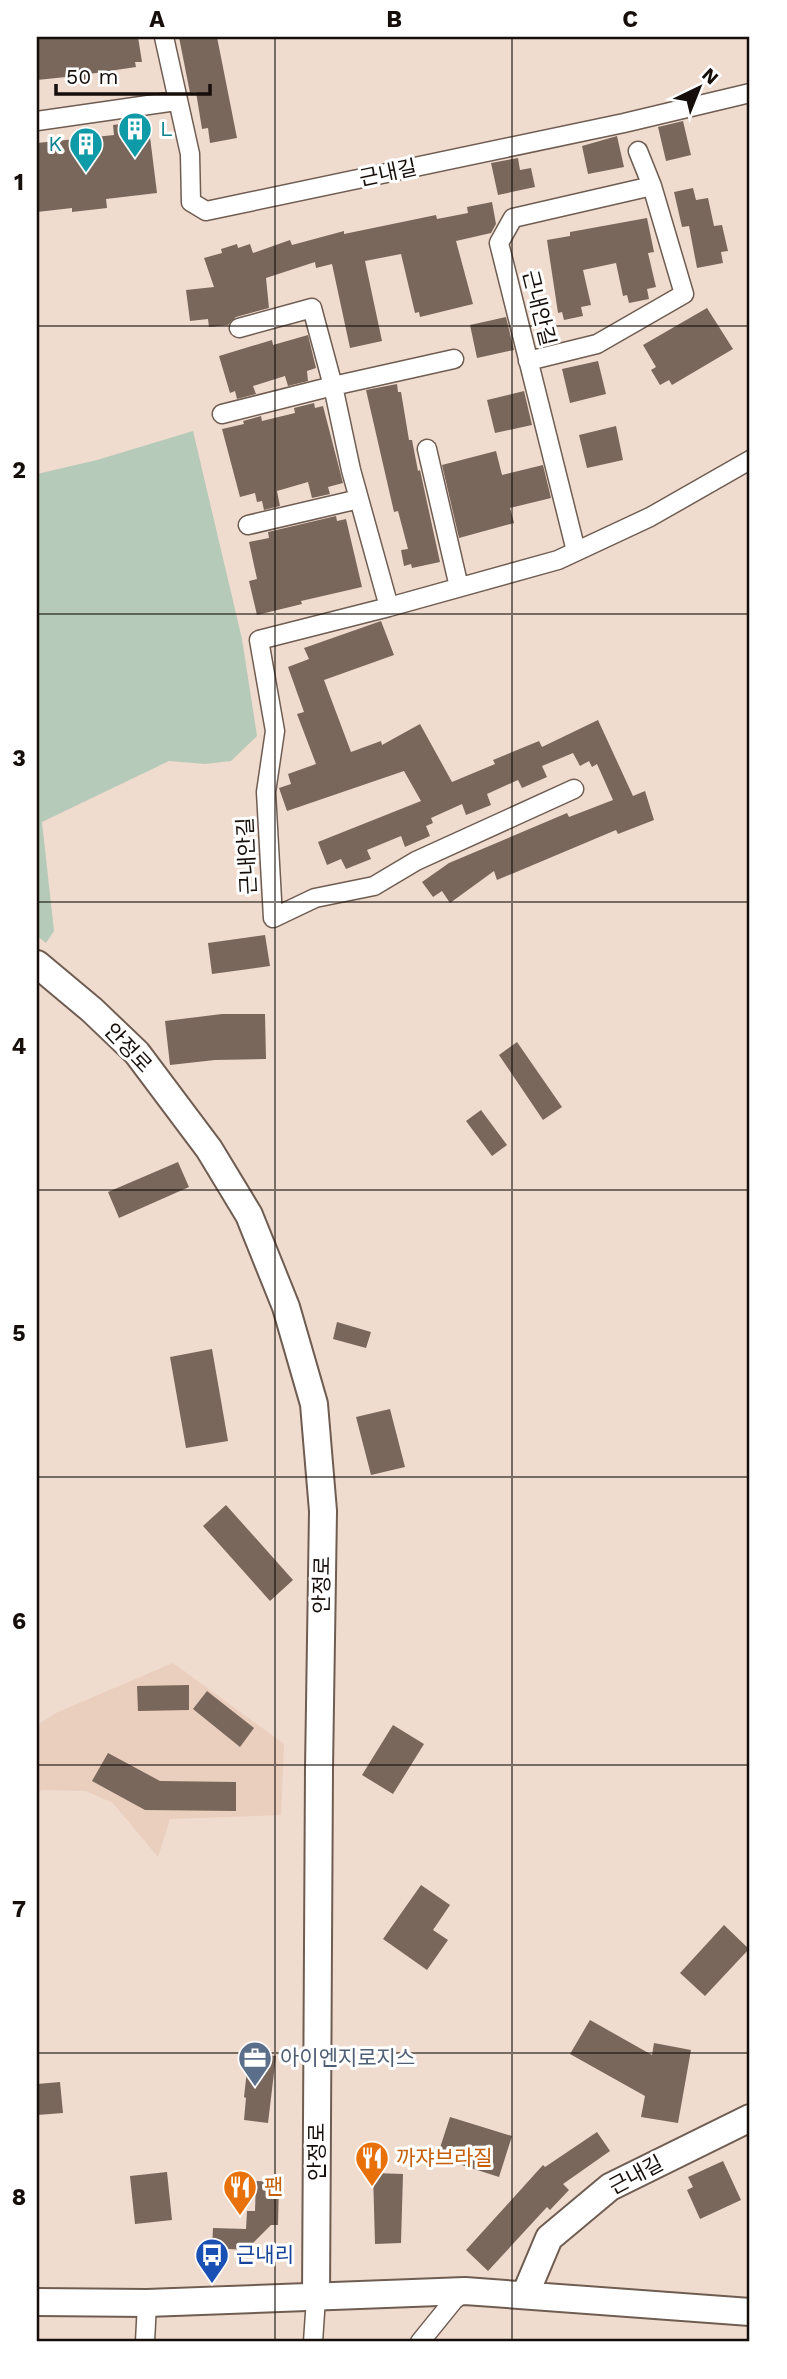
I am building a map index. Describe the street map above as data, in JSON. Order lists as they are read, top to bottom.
{
  "streets": {
    "street": ["근내길", "근내안길", "안정로"]
  },
  "places": {
    "building": ["L", "K"],
    "office": ["아이엔지로지스"],
    "restaurant": ["까쟈브라질", "팬"],
    "bus stop": ["근내리"]
  },
  "scale_bar": "50 m",
  "north": "top right",
  "grid": {
    "columns": ["A", "B", "C"],
    "rows": [
      "1",
      "2",
      "3",
      "4",
      "5",
      "6",
      "7",
      "8"
    ]
  }
}
